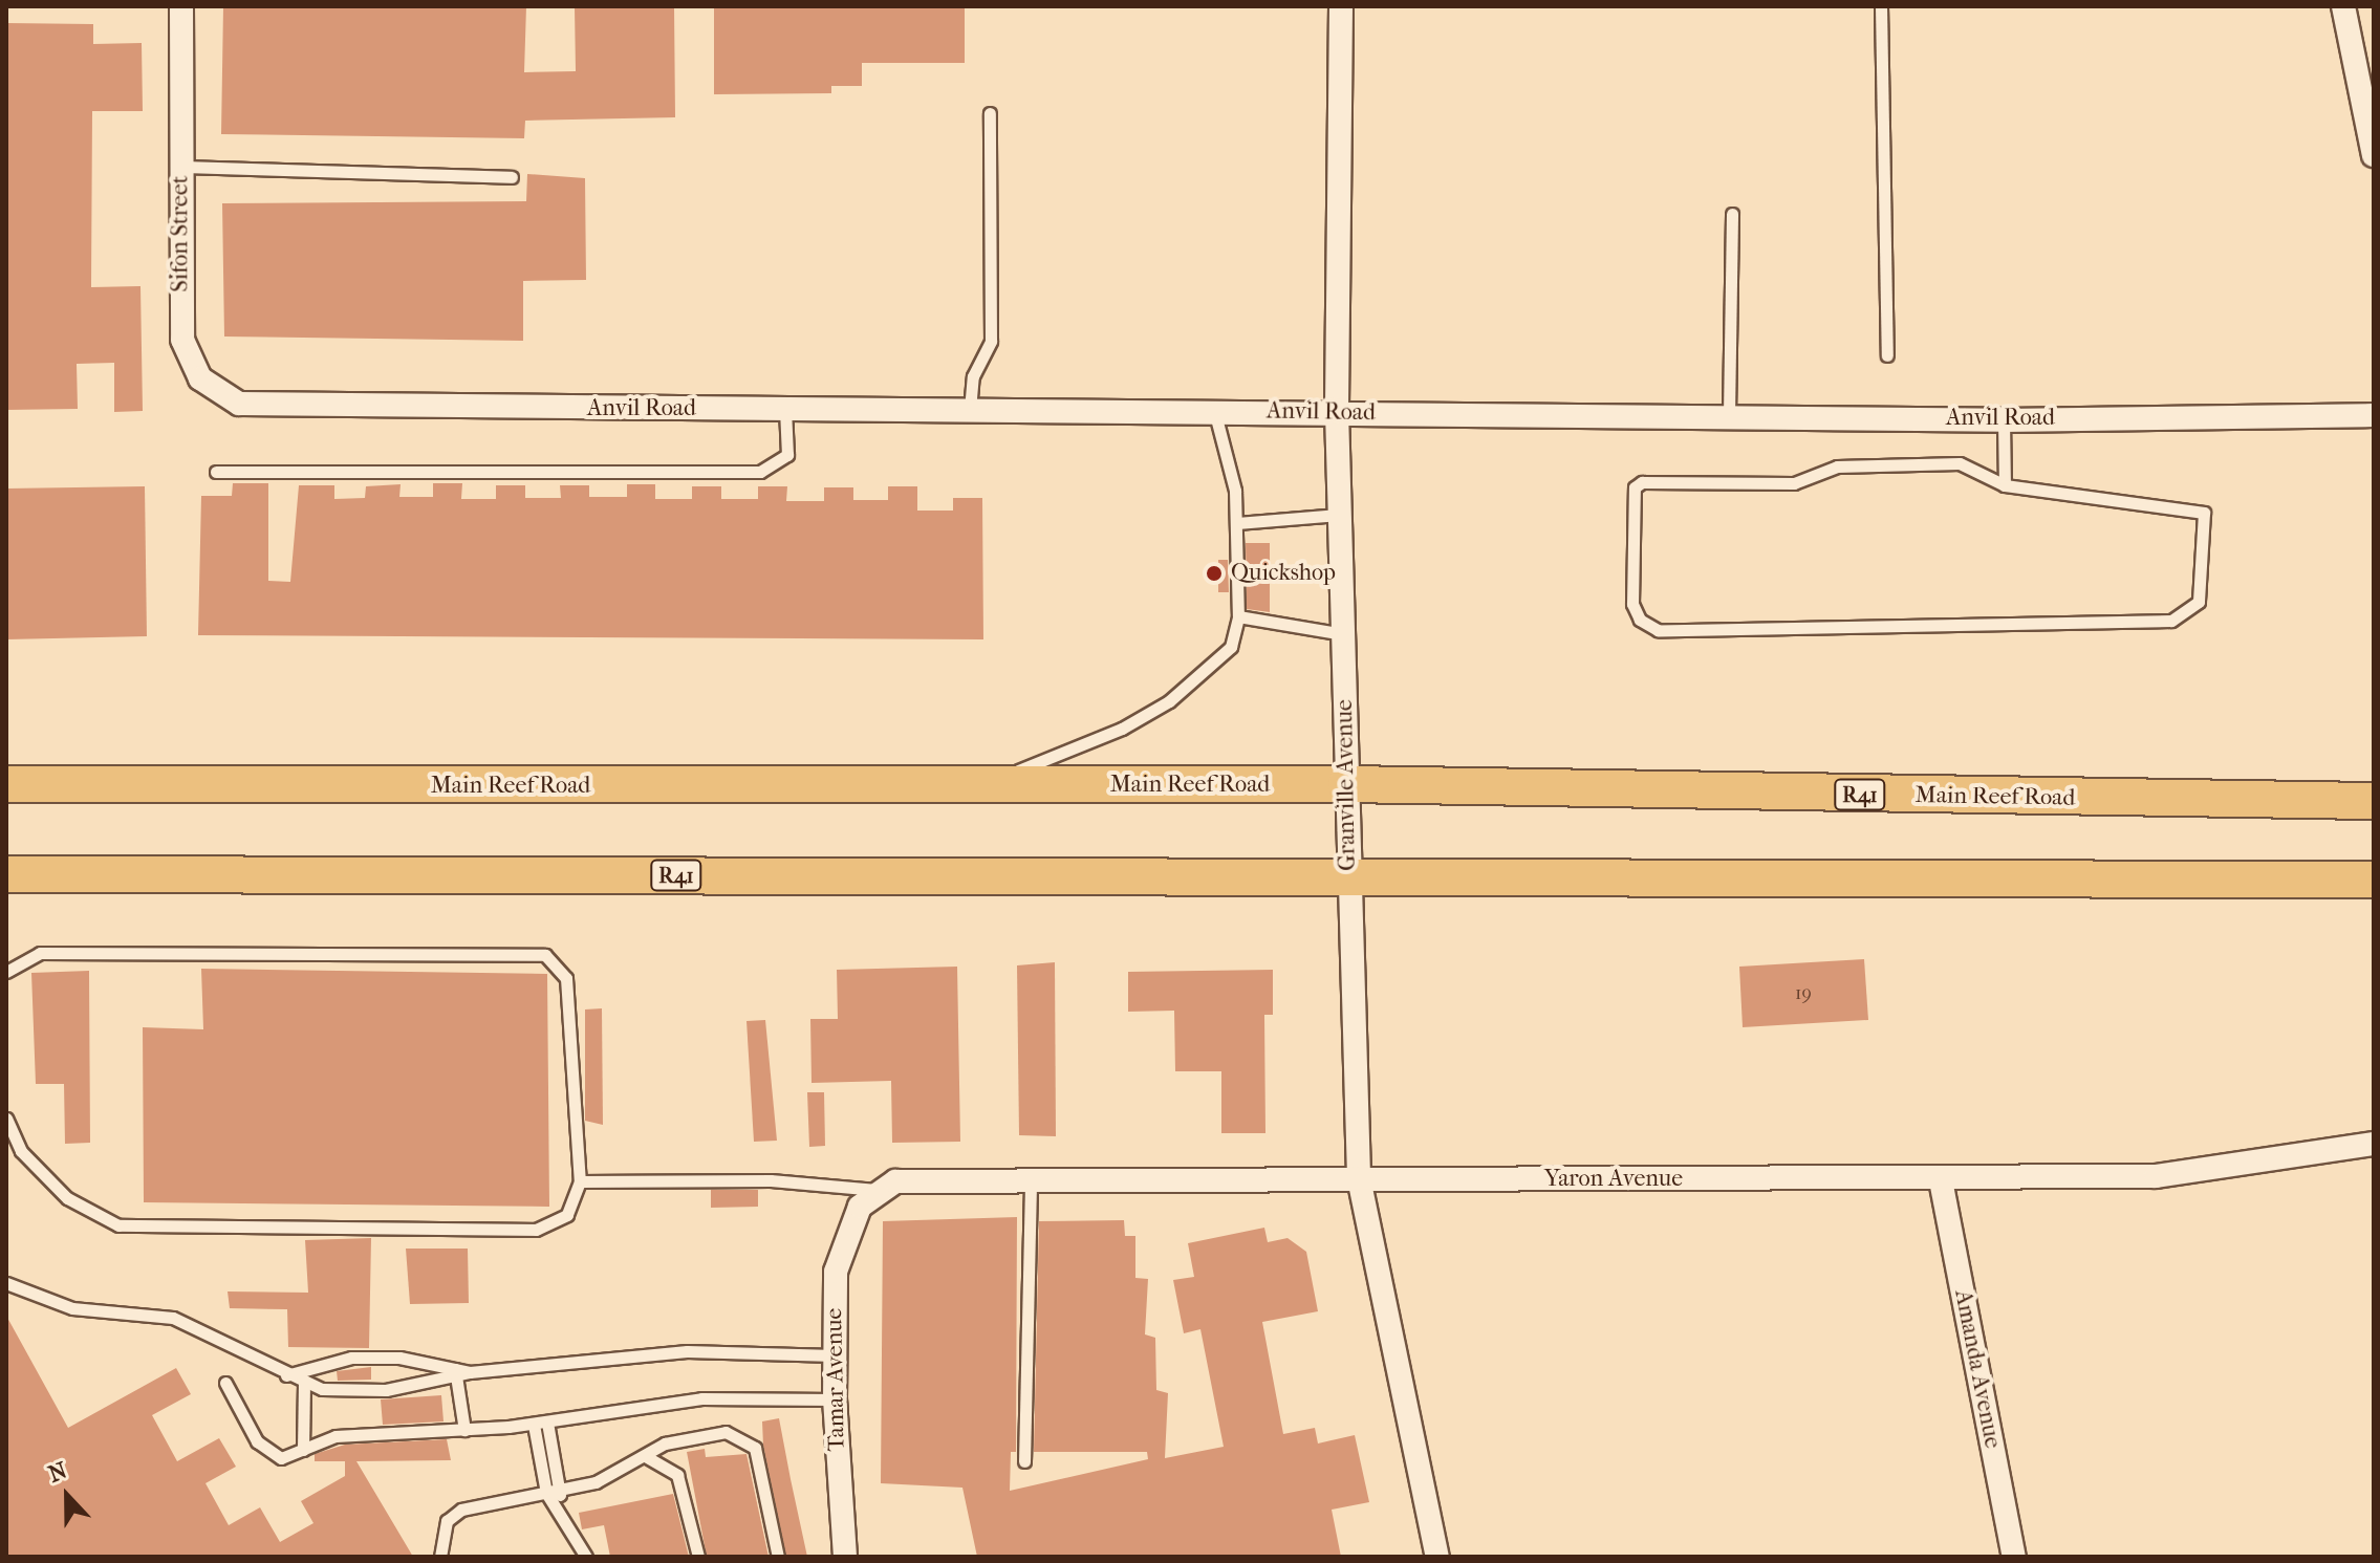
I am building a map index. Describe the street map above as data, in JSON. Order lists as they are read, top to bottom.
{
  "streets": {
    "main road": ["Main Reef Road", "R41"],
    "street": [
      "Sifon Street",
      "Anvil Road",
      "Granville Avenue",
      "Yaron Avenue",
      "Amanda Avenue",
      "Tamar Avenue"
    ]
  },
  "crossings": [
    ["Sifon Street", "Anvil Road"],
    ["Anvil Road", "Granville Avenue"],
    ["Main Reef Road", "Granville Avenue"],
    ["Granville Avenue", "R41"],
    ["Granville Avenue", "Yaron Avenue"],
    ["Yaron Avenue", "Amanda Avenue"],
    ["Yaron Avenue", "Tamar Avenue"]
  ],
  "places": ["Quickshop"],
  "house_numbers": ["19"],
  "north": "top"
}
